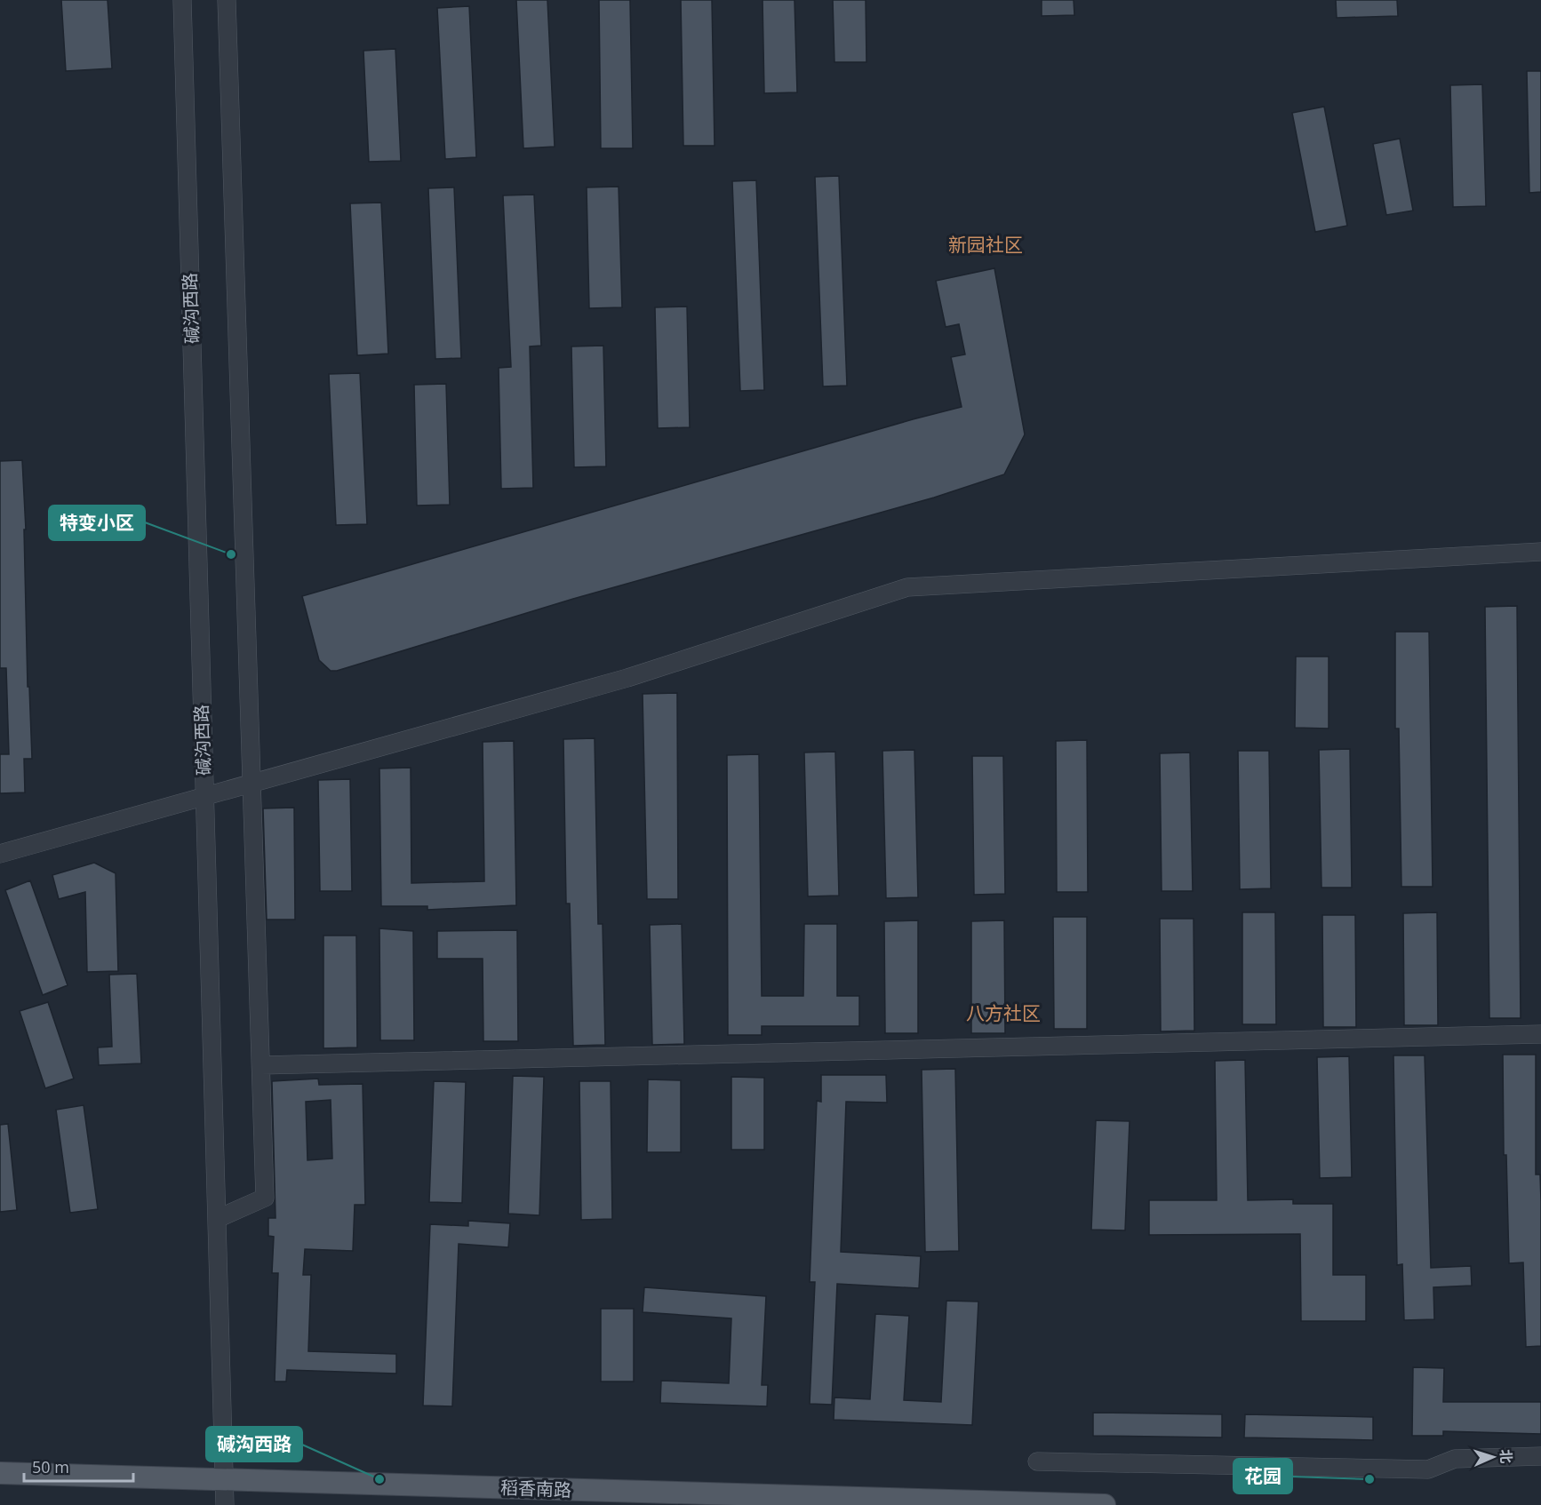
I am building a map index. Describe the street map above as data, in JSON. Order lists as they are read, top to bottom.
{
  "streets": {
    "main road": ["稻香南路"],
    "street": ["碱沟西路"]
  },
  "crossings": [
    ["碱沟西路", "稻香南路"]
  ],
  "districts": ["新园社区", "八方社区"],
  "places": ["特变小区", "碱沟西路", "花园"],
  "scale_bar": "50 m",
  "north": "right"
}
